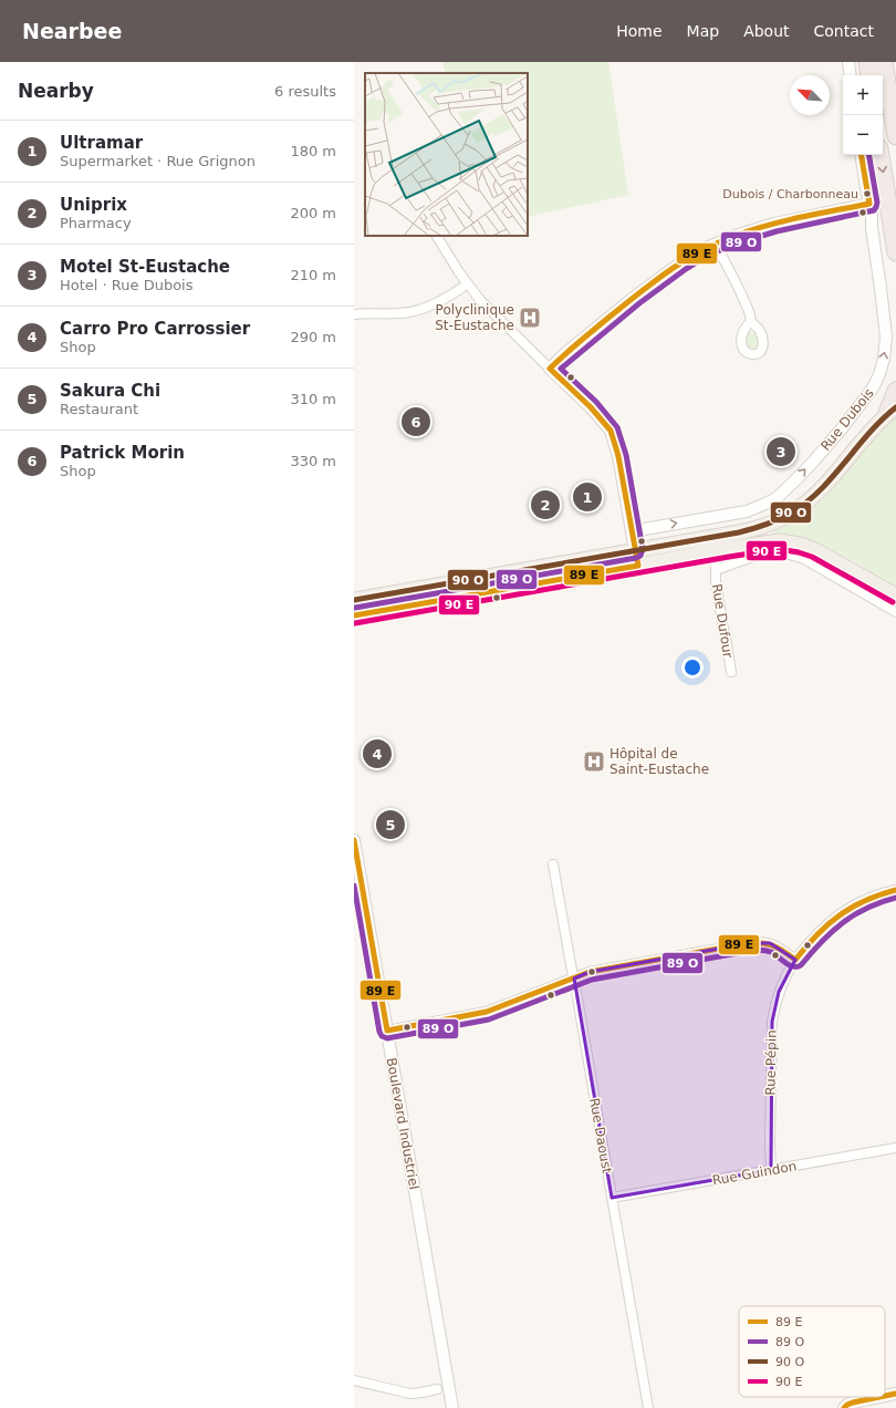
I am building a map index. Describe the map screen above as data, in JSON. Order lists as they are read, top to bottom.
{
  "streets": {
    "street": [
      "Rue Dubois",
      "Rue Dufour",
      "Rue Pépin",
      "Boulevard Industriel",
      "Rue Daoust",
      "Rue Guindon"
    ]
  },
  "crossings": [
    ["Rue Pépin", "Rue Guindon"],
    ["Rue Daoust", "Rue Guindon"]
  ],
  "one_way": ["Rue Dubois"],
  "places": {
    "other": ["Dubois / Charbonneau"],
    "hospital": ["Polyclinique St-Eustache", "Hôpital de Saint-Eustache"]
  },
  "legend": [
    "89 E",
    "89 O",
    "90 O",
    "90 E"
  ],
  "north": "top left",
  "page": {
    "header": "Nearbee",
    "nav": [
      "Home",
      "Map",
      "About",
      "Contact"
    ],
    "heading": ["Nearby", "6 results"],
    "map_buttons": ["+", "−"],
    "list": [
      {
        "mark": "1",
        "name": "Ultramar",
        "note": "Supermarket · Rue Grignon",
        "value": "180 m"
      },
      {
        "mark": "2",
        "name": "Uniprix",
        "note": "Pharmacy",
        "value": "200 m"
      },
      {
        "mark": "3",
        "name": "Motel St-Eustache",
        "note": "Hotel · Rue Dubois",
        "value": "210 m"
      },
      {
        "mark": "4",
        "name": "Carro Pro Carrossier",
        "note": "Shop",
        "value": "290 m"
      },
      {
        "mark": "5",
        "name": "Sakura Chi",
        "note": "Restaurant",
        "value": "310 m"
      },
      {
        "mark": "6",
        "name": "Patrick Morin",
        "note": "Shop",
        "value": "330 m"
      }
    ],
    "pins": [
      "6",
      "3",
      "1",
      "2",
      "4",
      "5"
    ]
  }
}
